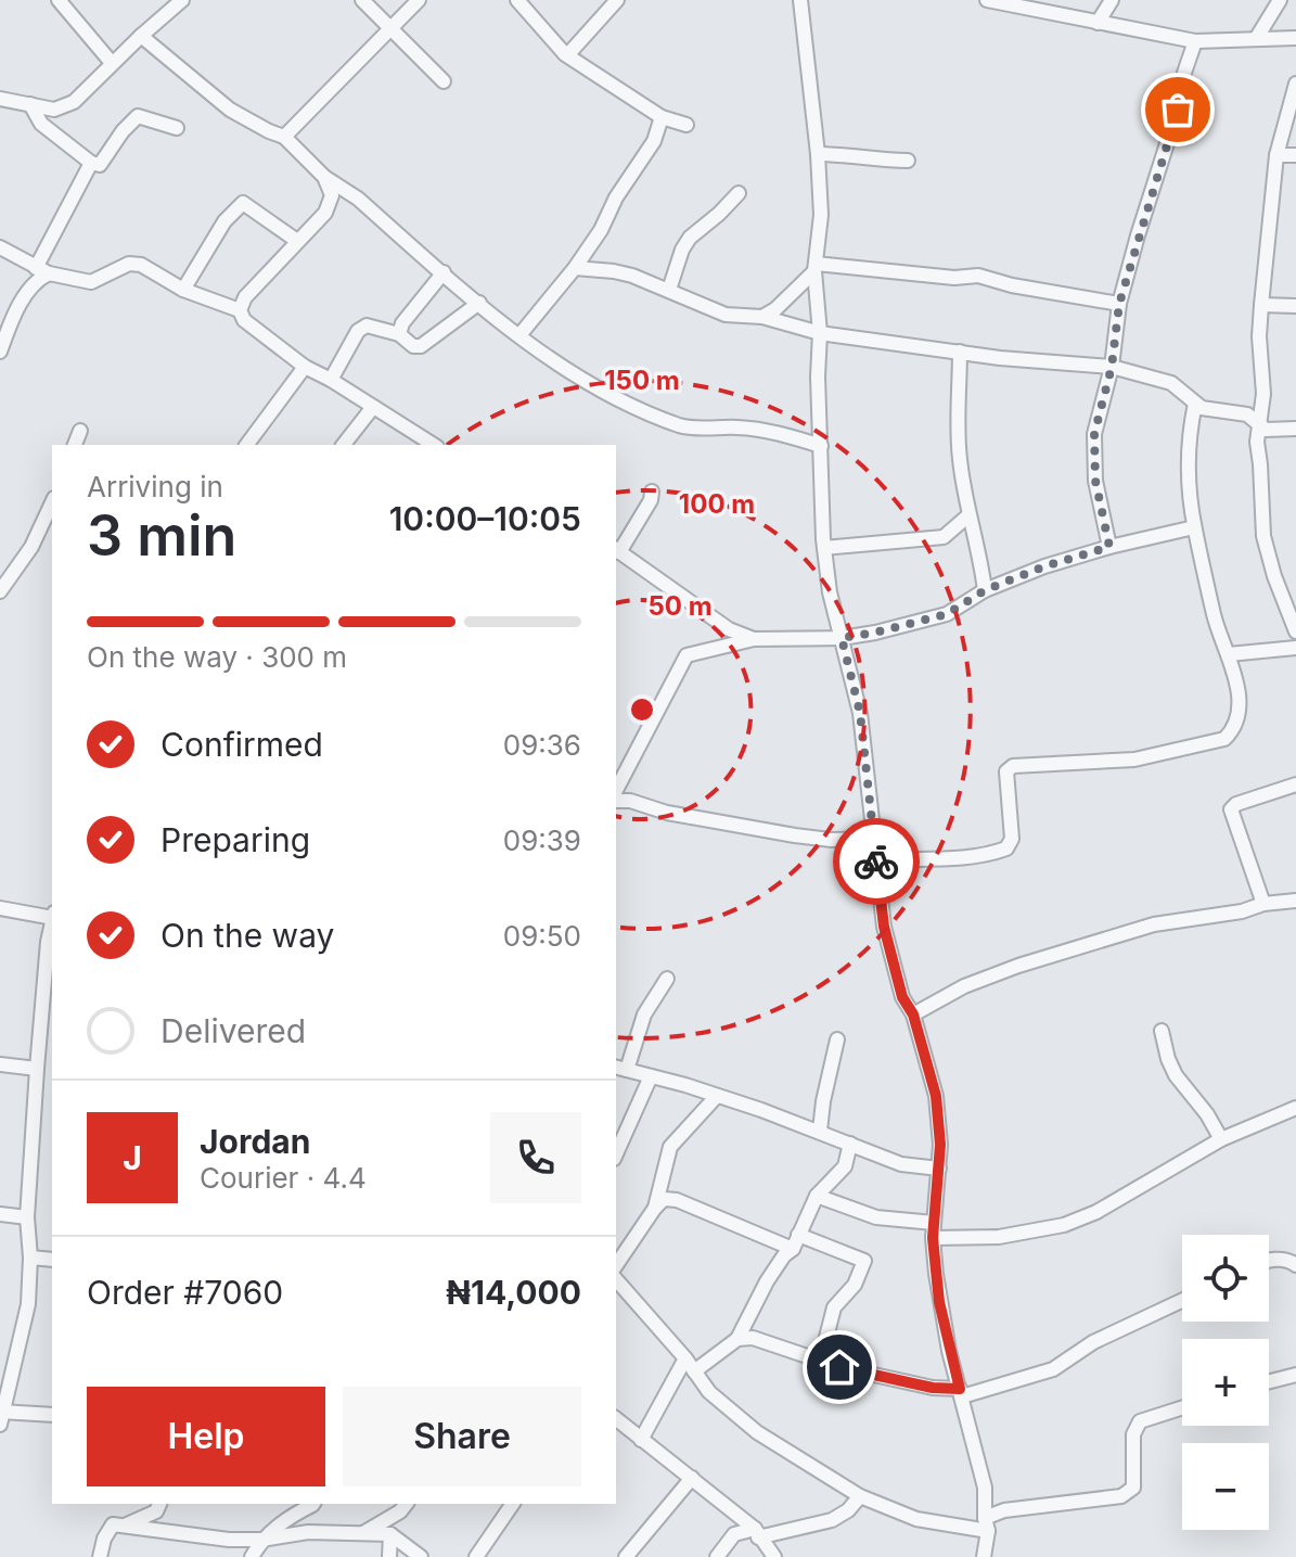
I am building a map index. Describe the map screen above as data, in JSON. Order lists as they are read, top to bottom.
{
  "page": {
    "heading": ["3 min", "Arriving in", "10:00–10:05"],
    "panel": [
      "Jordan",
      "Courier · 4.4",
      "Order #7060",
      "₦14,000"
    ],
    "bar": "On the way · 300 m",
    "list": [
      ["Confirmed", "09:36"],
      ["Preparing", "09:39"],
      ["On the way", "09:50"],
      "Delivered"
    ],
    "round": "J",
    "map_buttons": ["+", "−"],
    "buttons": ["Help", "Share"]
  },
  "rings": ["150 m", "100 m", "50 m"]
}
